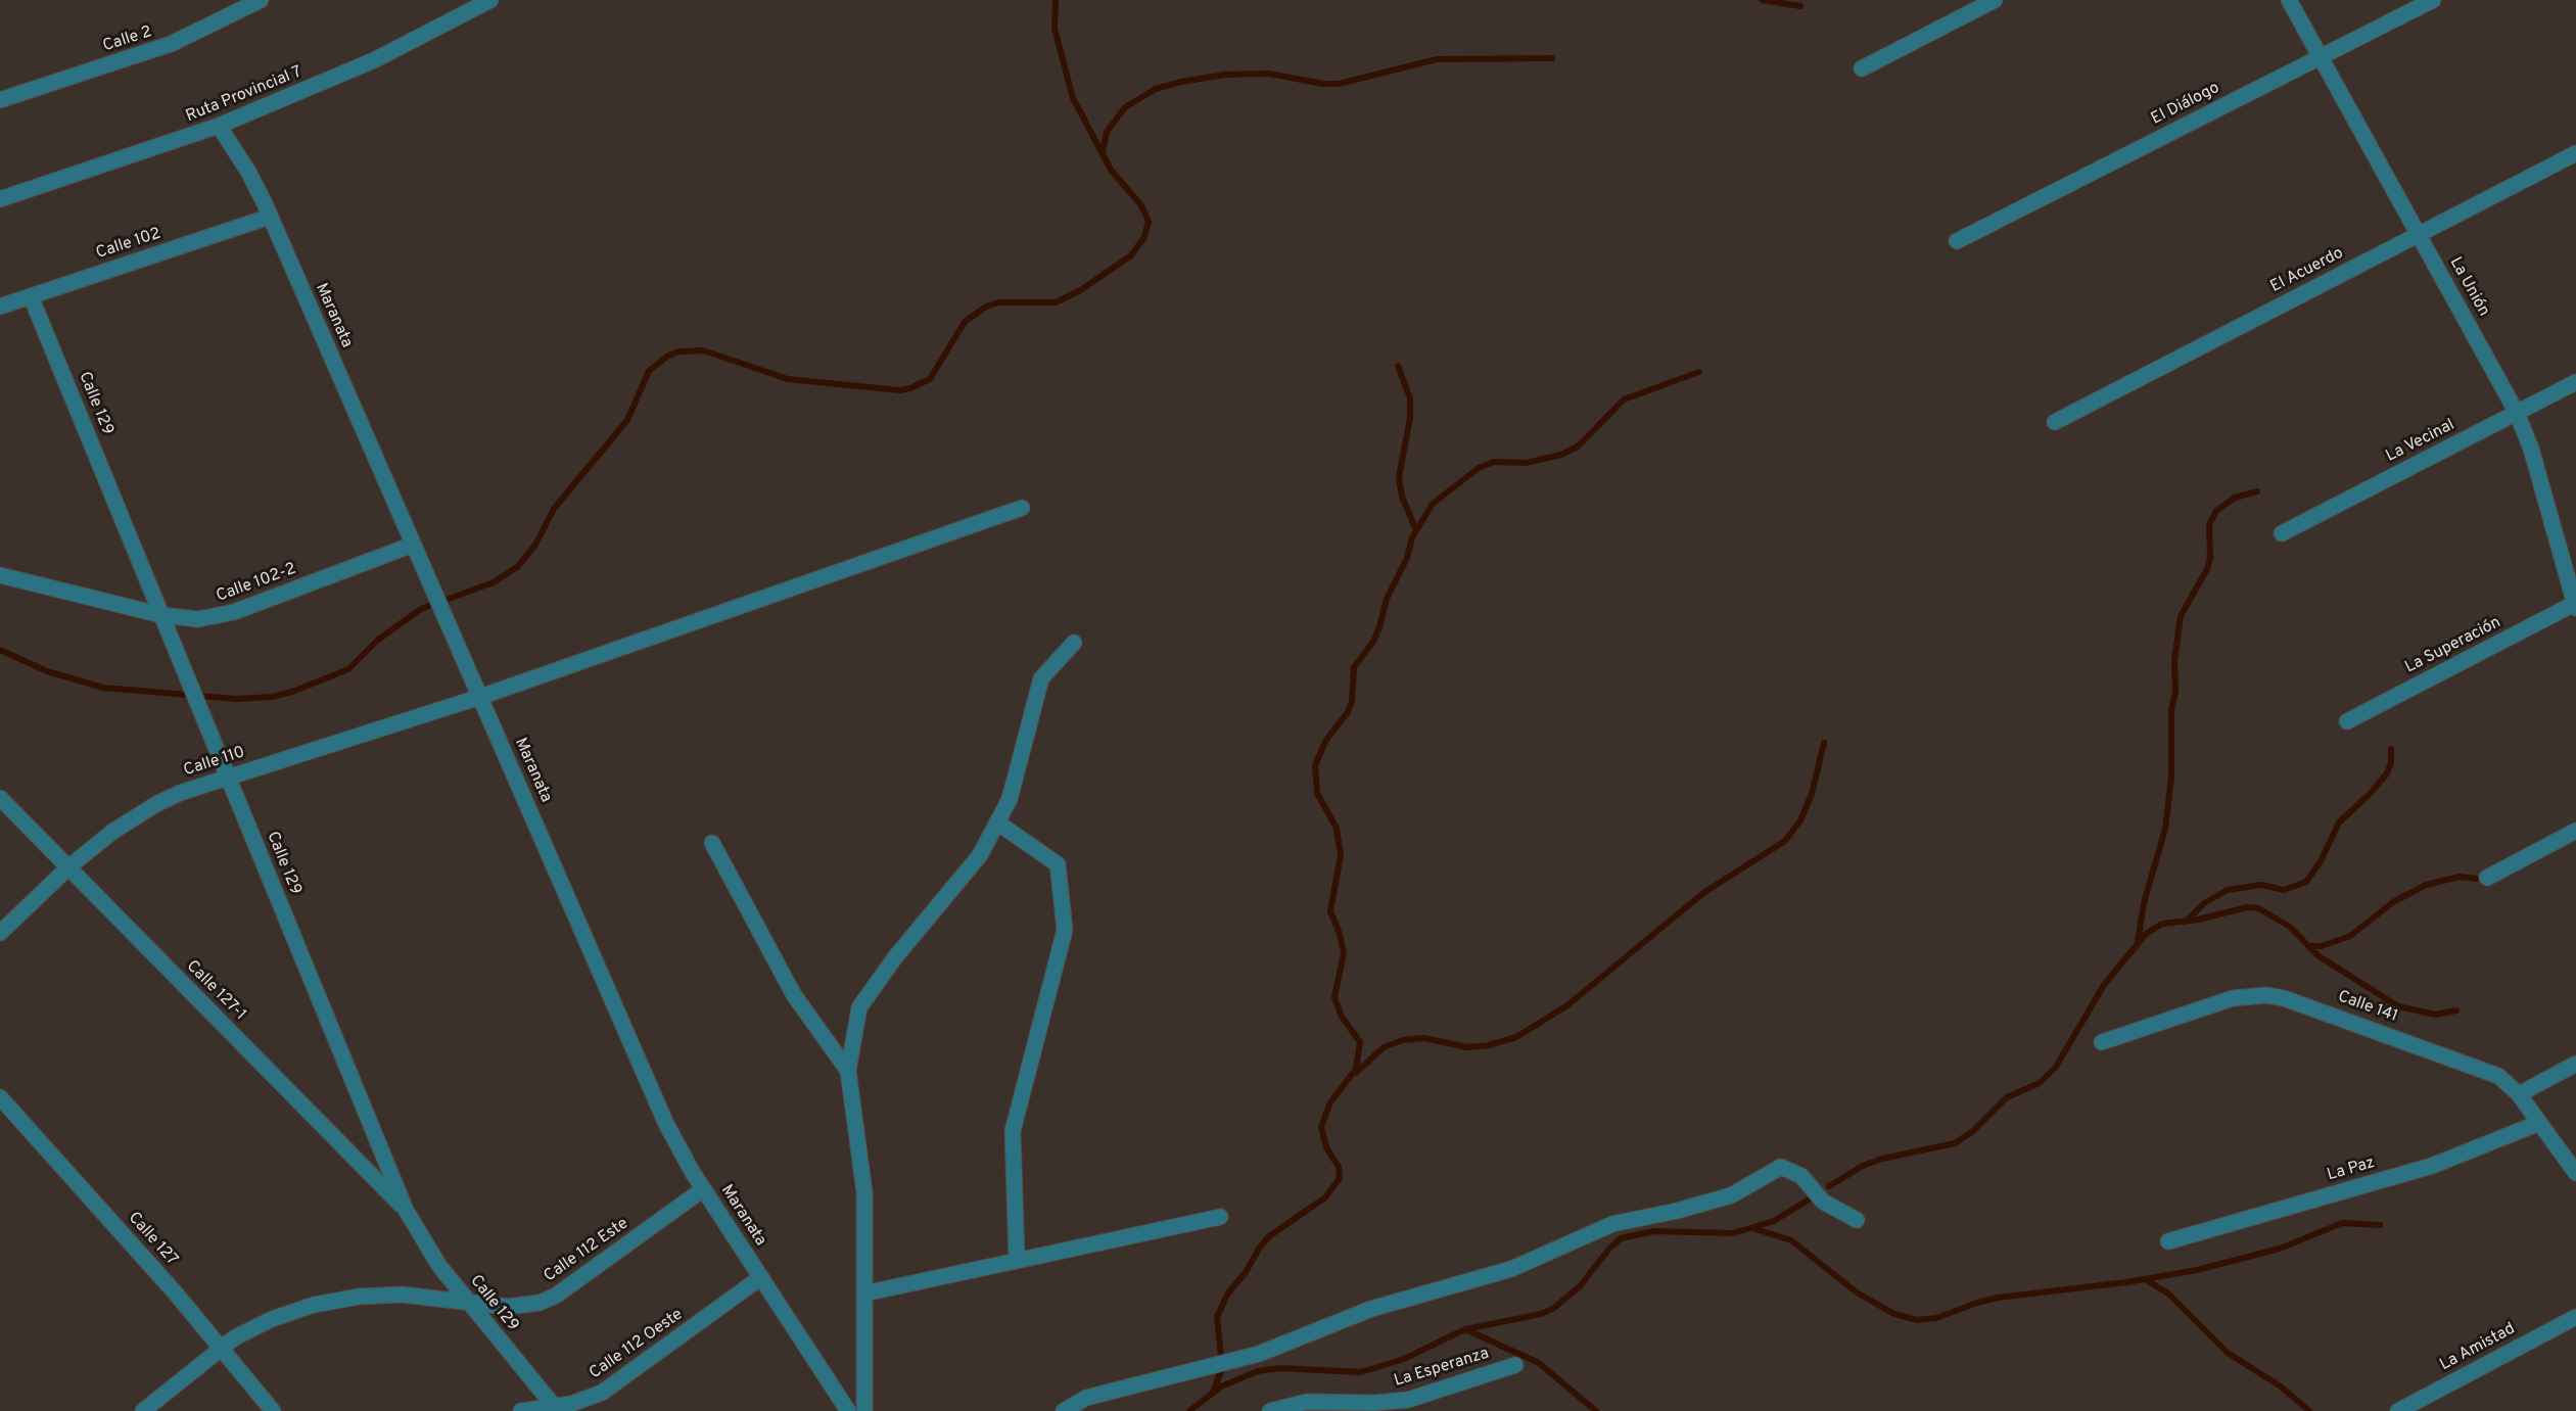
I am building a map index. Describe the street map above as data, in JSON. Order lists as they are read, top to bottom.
{
  "streets": {
    "street": [
      "Calle 2",
      "Ruta Provincial 7",
      "El Diálogo",
      "Calle 102",
      "El Acuerdo",
      "La Unión",
      "Maranata",
      "Calle 129",
      "La Vecinal",
      "Calle 102-2",
      "La Superación",
      "Calle 110",
      "Calle 127-1",
      "Calle 141",
      "La Paz",
      "Calle 127",
      "Calle 112 Este",
      "Calle 112 Oeste",
      "La Amistad",
      "La Esperanza"
    ]
  },
  "crossings": [
    ["Ruta Provincial 7", "Maranata"],
    ["El Diálogo", "La Unión"],
    ["Calle 102", "Maranata"],
    ["Calle 102", "Calle 129"],
    ["El Acuerdo", "La Unión"],
    ["La Unión", "La Vecinal"],
    ["La Unión", "La Superación"],
    ["Maranata", "Calle 102-2"],
    ["Maranata", "Calle 110"],
    ["Maranata", "Calle 112 Este"],
    ["Maranata", "Calle 112 Oeste"],
    ["Calle 129", "Calle 102-2"],
    ["Calle 129", "Calle 110"],
    ["Calle 129", "Calle 127-1"],
    ["Calle 129", "Calle 112 Este"],
    ["Calle 129", "Calle 112 Oeste"],
    ["Calle 110", "Calle 127-1"],
    ["Calle 141", "La Paz"],
    ["Calle 127", "Calle 112 Este"]
  ]
}
